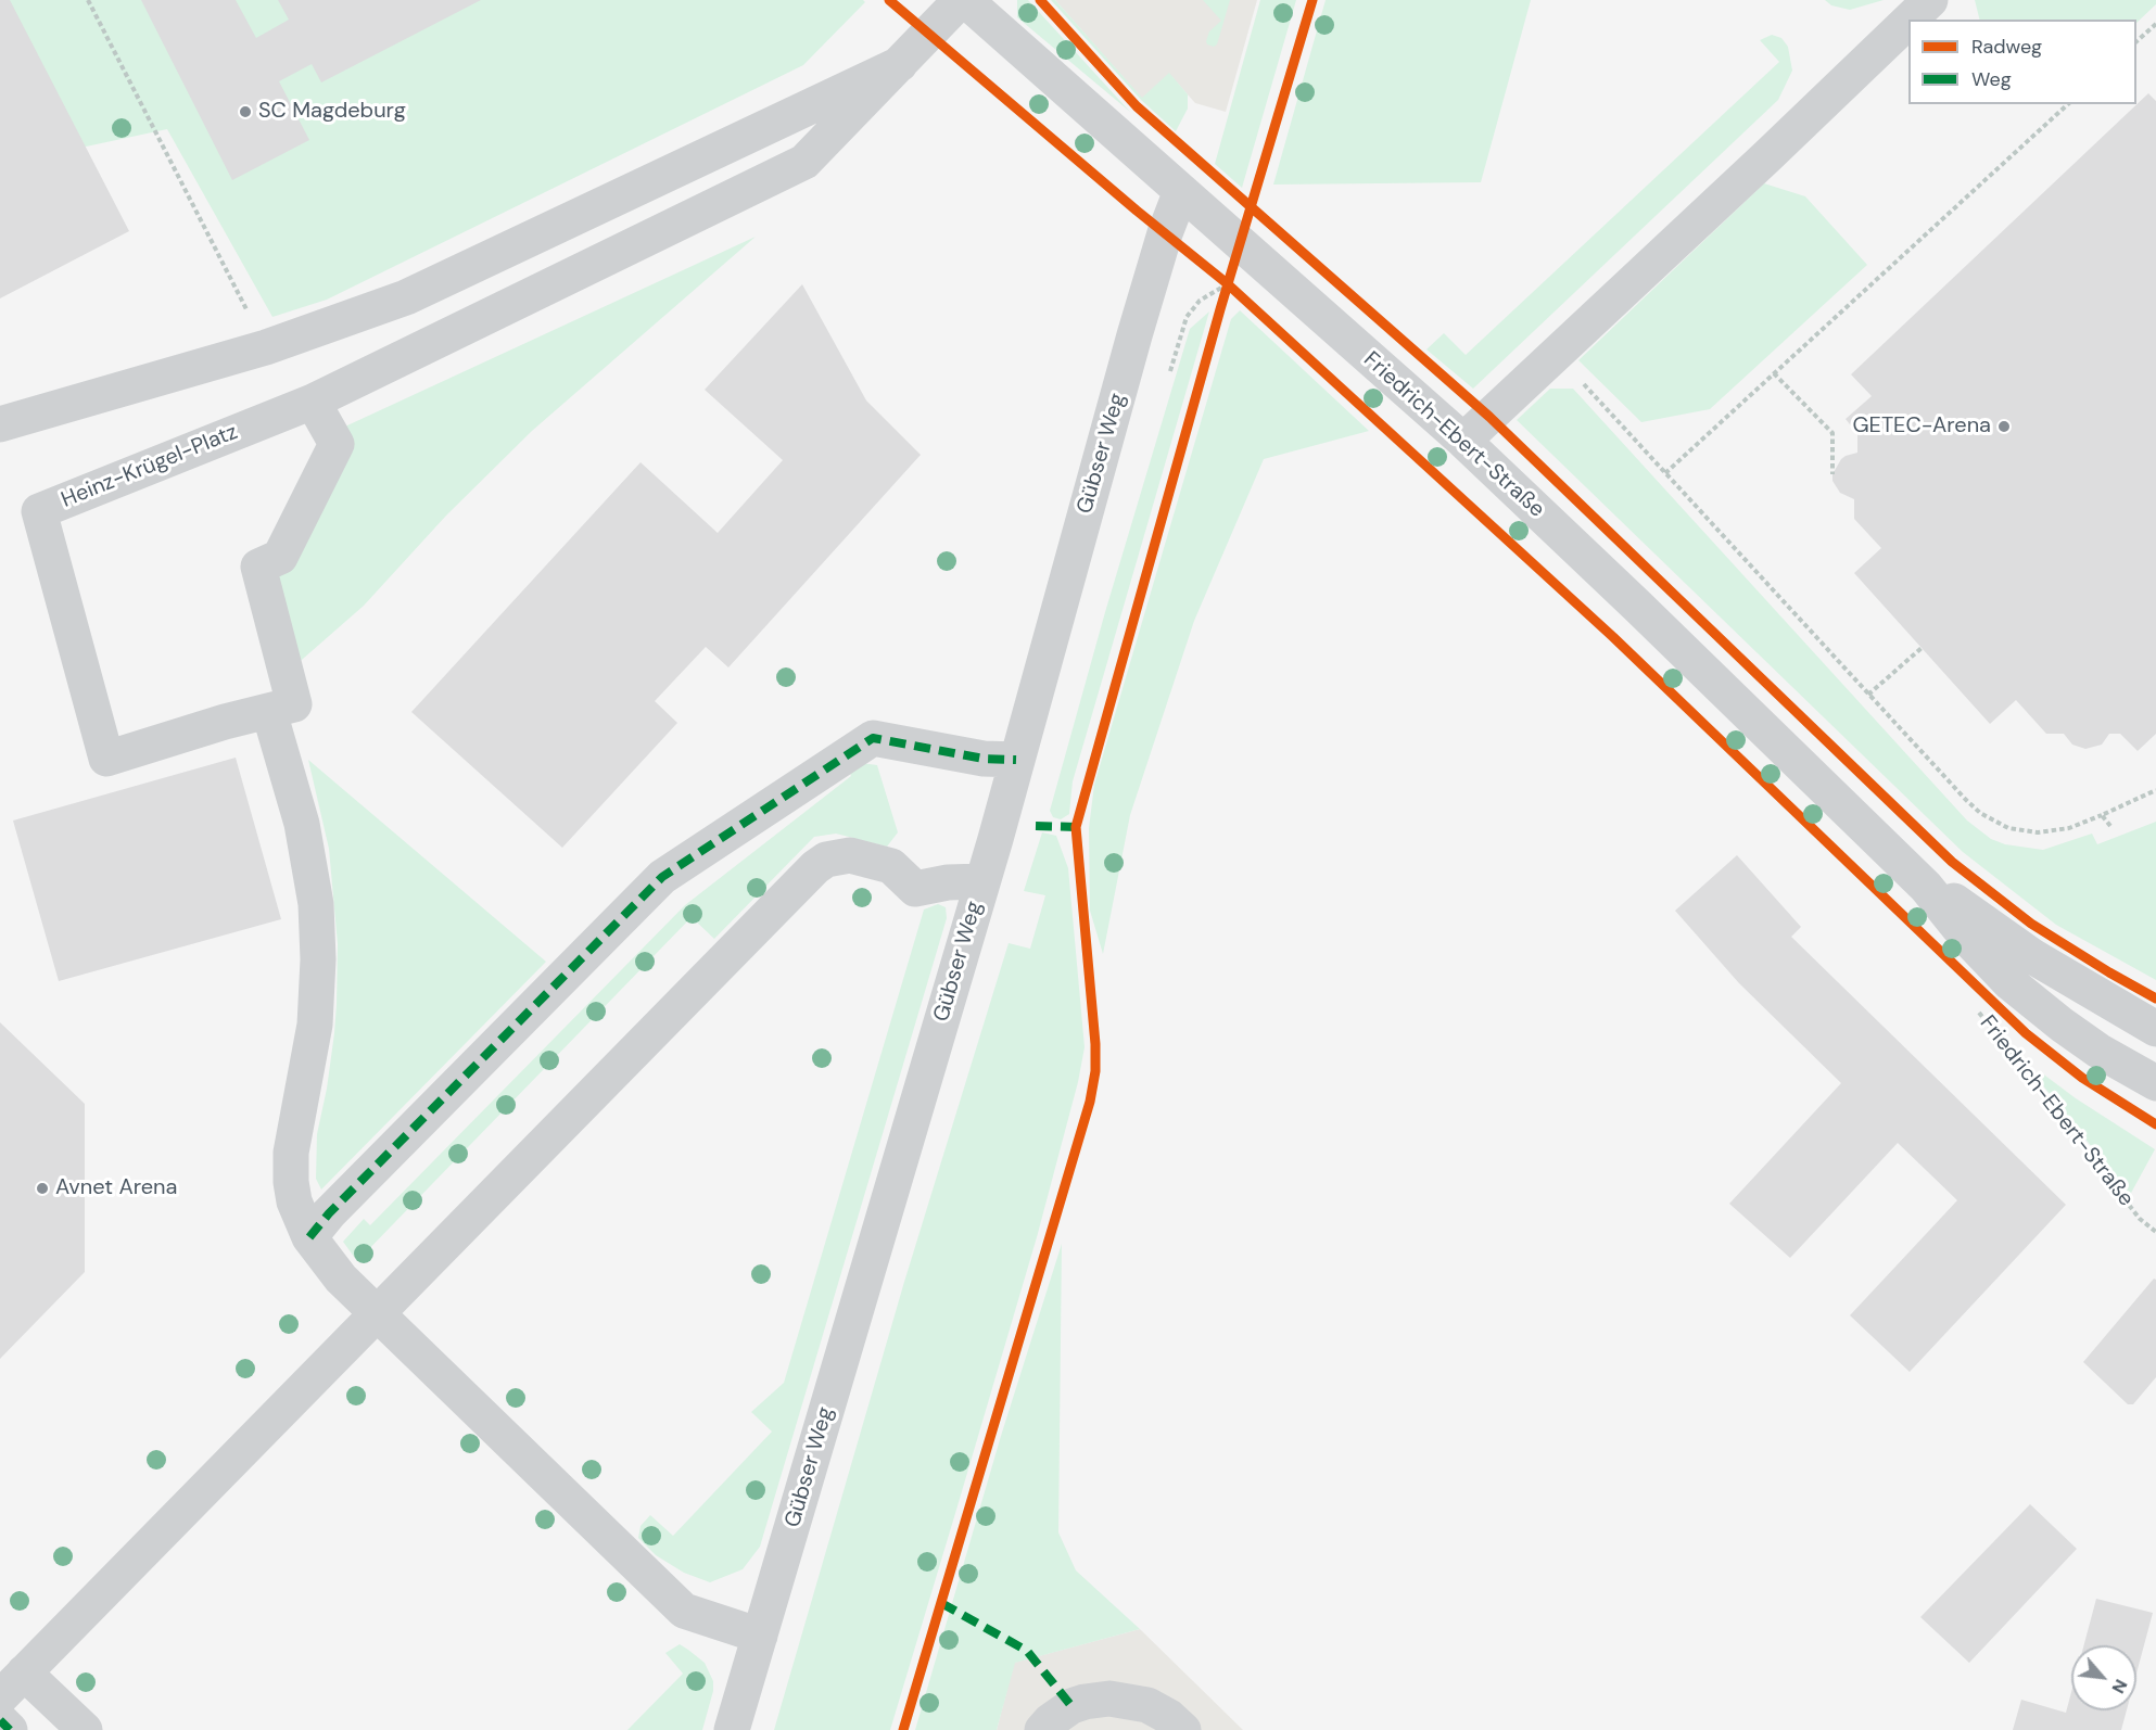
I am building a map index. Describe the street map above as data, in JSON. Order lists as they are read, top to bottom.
{
  "streets": {
    "street": ["Friedrich-Ebert-Straße", "Gübser Weg", "Heinz-Krügel-Platz"]
  },
  "crossings": [
    ["Friedrich-Ebert-Straße", "Gübser Weg"]
  ],
  "places": ["SC Magdeburg", "GETEC-Arena", "Avnet Arena"],
  "legend": ["Radweg", "Weg"],
  "north": "bottom right"
}
